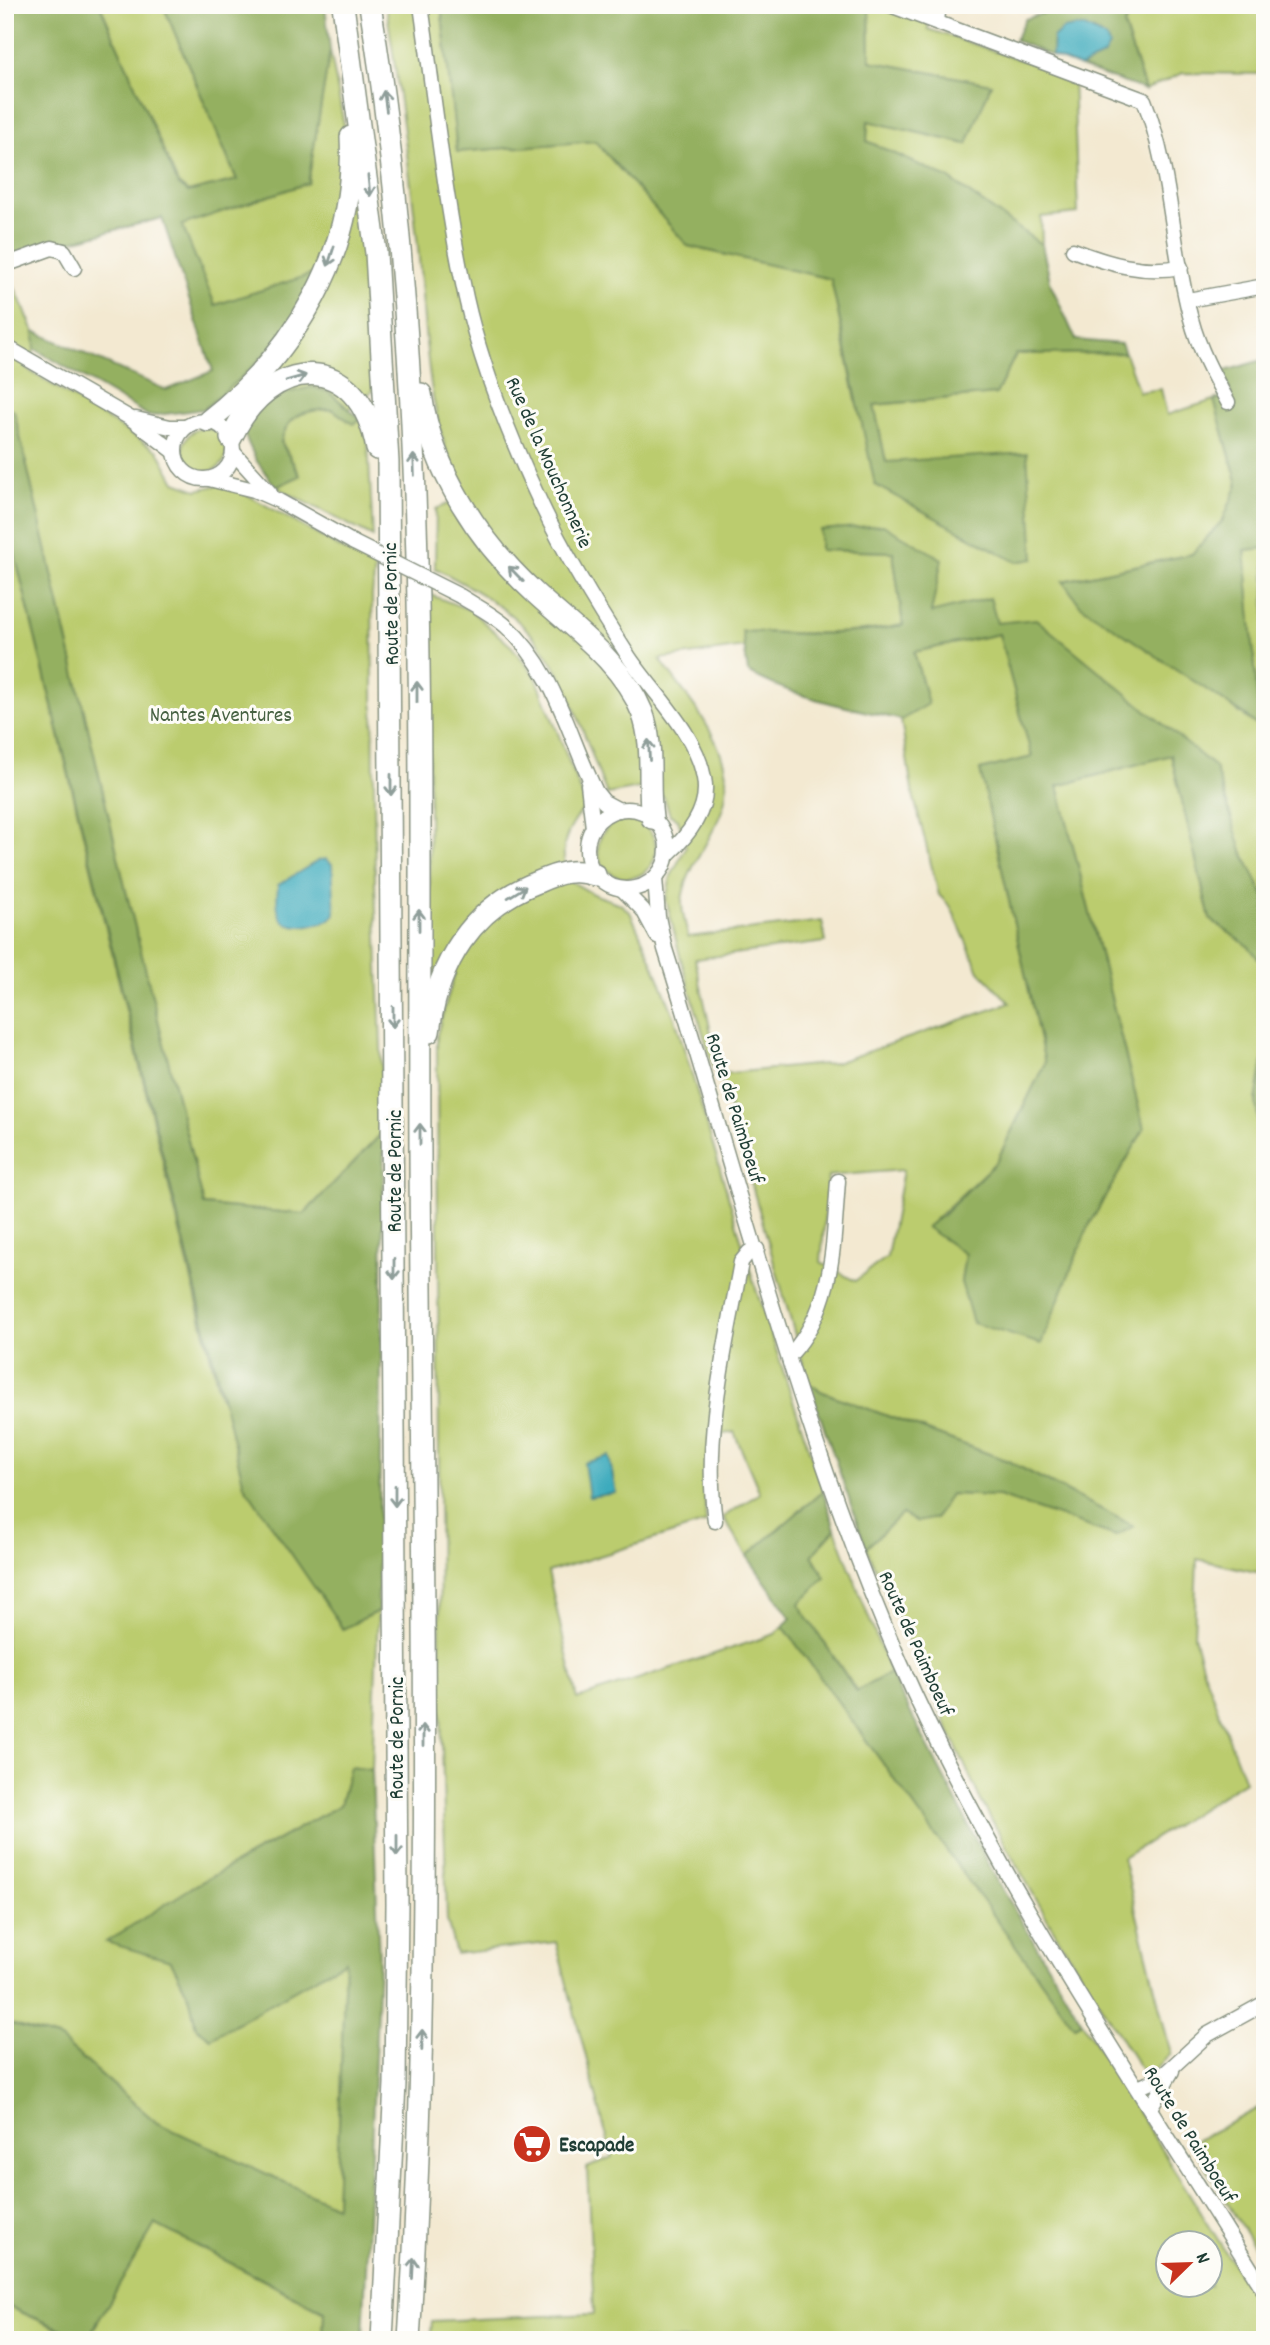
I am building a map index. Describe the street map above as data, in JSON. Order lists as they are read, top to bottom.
{
  "streets": {
    "highway": ["Route de Pornic"],
    "street": ["Rue de la Mouchonnerie", "Route de Paimboeuf"]
  },
  "crossings": [
    ["Rue de la Mouchonnerie", "Route de Paimboeuf"]
  ],
  "parks": ["Nantes Aventures"],
  "places": {
    "supermarket": ["Escapade"]
  },
  "north": "top right"
}
